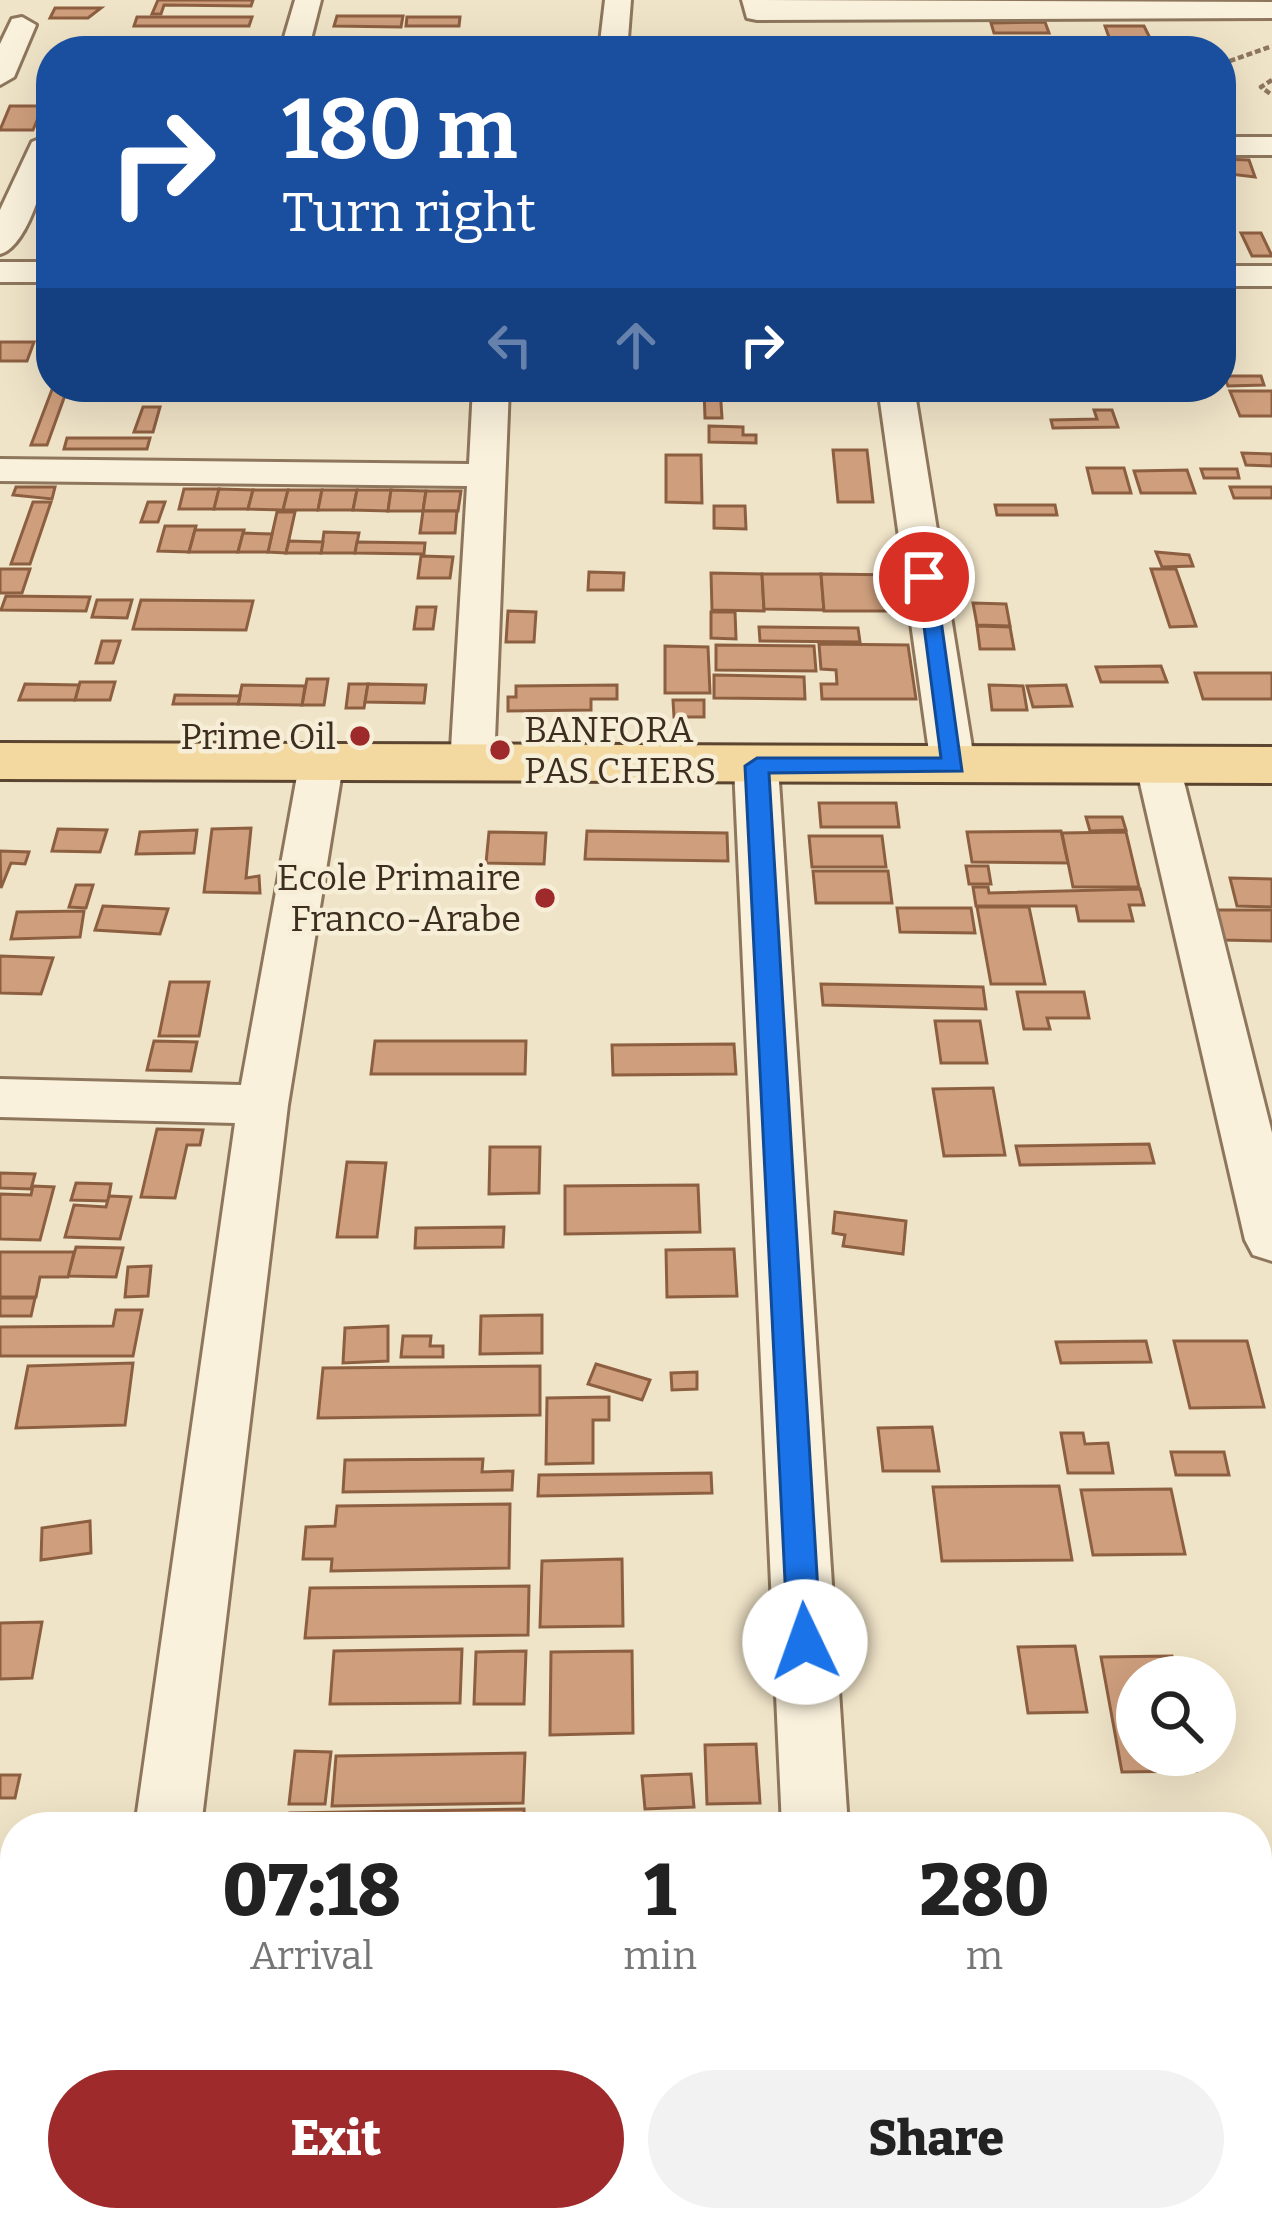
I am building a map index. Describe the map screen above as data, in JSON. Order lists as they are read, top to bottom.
{
  "places": ["Prime Oil", "BANFORA PAS CHERS", "Ecole Primaire Franco-Arabe"],
  "page": {
    "turn": ["180 m", "Turn right"],
    "eta": [
      "07:18",
      "Arrival",
      "1",
      "min",
      "280",
      "m"
    ],
    "buttons": ["Exit", "Share"]
  }
}
